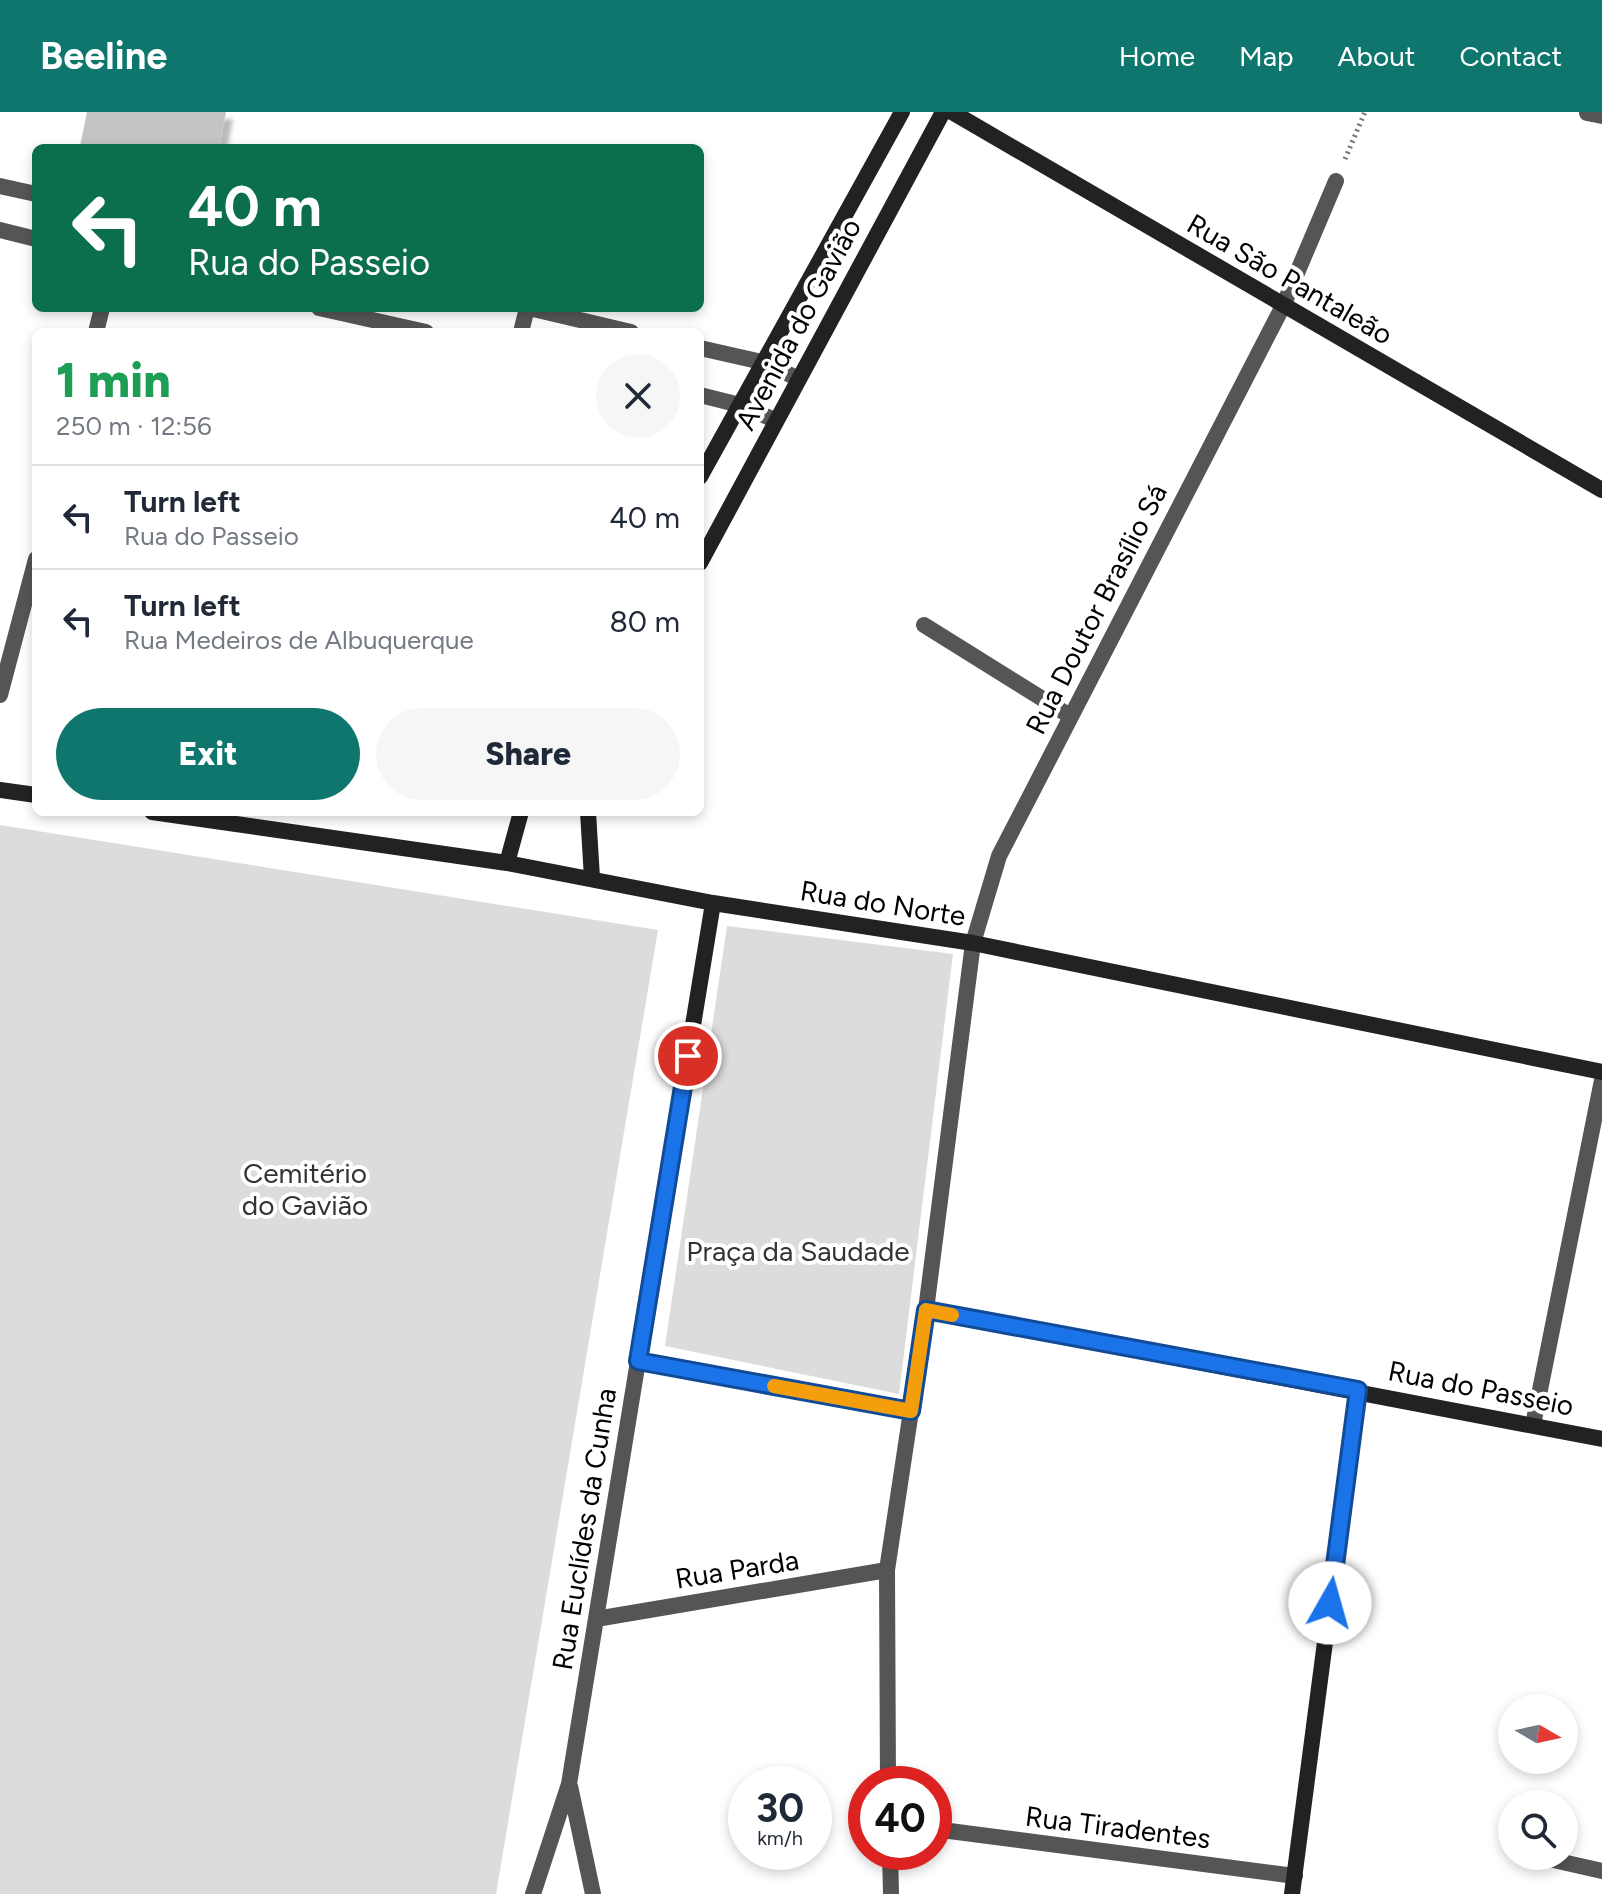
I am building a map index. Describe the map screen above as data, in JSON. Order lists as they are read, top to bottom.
{
  "streets": {
    "street": [
      "Rua São Pantaleão",
      "Avenida do Gavião",
      "Rua Doutor Brasílio Sá",
      "Rua do Norte",
      "Rua do Passeio",
      "Rua Euclídes da Cunha",
      "Rua Parda",
      "Rua Tiradentes"
    ]
  },
  "crossings": [
    ["Rua São Pantaleão", "Rua Doutor Brasílio Sá"],
    ["Rua Doutor Brasílio Sá", "Rua do Norte"],
    ["Rua Doutor Brasílio Sá", "Rua do Passeio"],
    ["Rua do Norte", "Rua Euclídes da Cunha"],
    ["Rua Euclídes da Cunha", "Rua Parda"]
  ],
  "parks": ["Cemitério do Gavião", "Praça da Saudade"],
  "north": "right",
  "page": {
    "header": "Beeline",
    "nav": [
      "Home",
      "Map",
      "About",
      "Contact"
    ],
    "turn": ["40 m", "Rua do Passeio"],
    "heading": ["1 min", "250 m · 12:56"],
    "list": [
      {
        "name": "Turn left",
        "note": "Rua do Passeio",
        "value": "40 m"
      },
      {
        "name": "Turn left",
        "note": "Rua Medeiros de Albuquerque",
        "value": "80 m"
      }
    ],
    "buttons": ["Exit", "Share"],
    "speed": "30 km/h",
    "limit": "40"
  }
}
